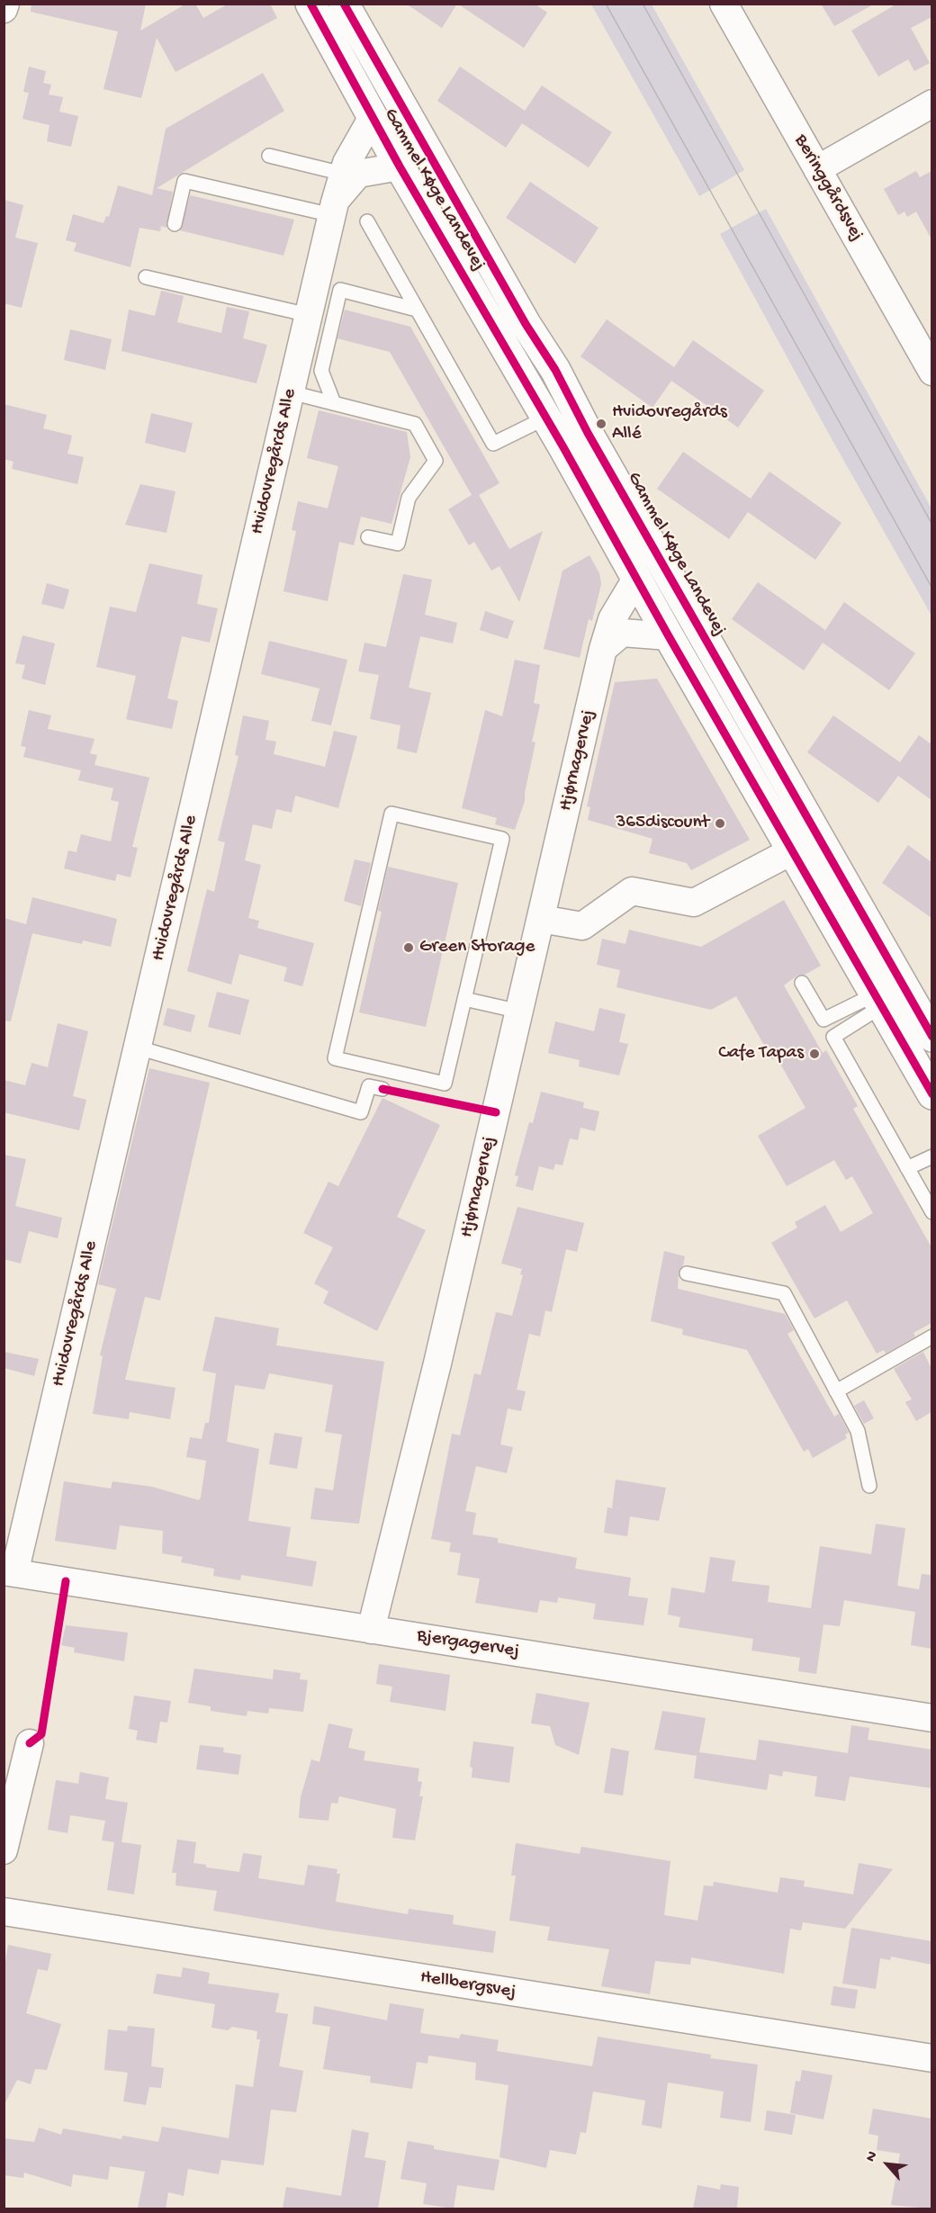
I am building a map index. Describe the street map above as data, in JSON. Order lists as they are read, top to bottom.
{
  "streets": {
    "main road": ["Gammel Køge Landevej"],
    "street": [
      "Beringgårdsvej",
      "Hvidovregårds Alle",
      "Hjørnagervej",
      "Bjergagervej",
      "Hellbergsvej"
    ]
  },
  "crossings": [
    ["Gammel Køge Landevej", "Hvidovregårds Alle"],
    ["Gammel Køge Landevej", "Hjørnagervej"],
    ["Hvidovregårds Alle", "Bjergagervej"],
    ["Hjørnagervej", "Bjergagervej"]
  ],
  "places": [
    "Hvidovregårds Allé",
    "365discount",
    "Green Storage",
    "Cafe Tapas"
  ],
  "north": "top left"
}
